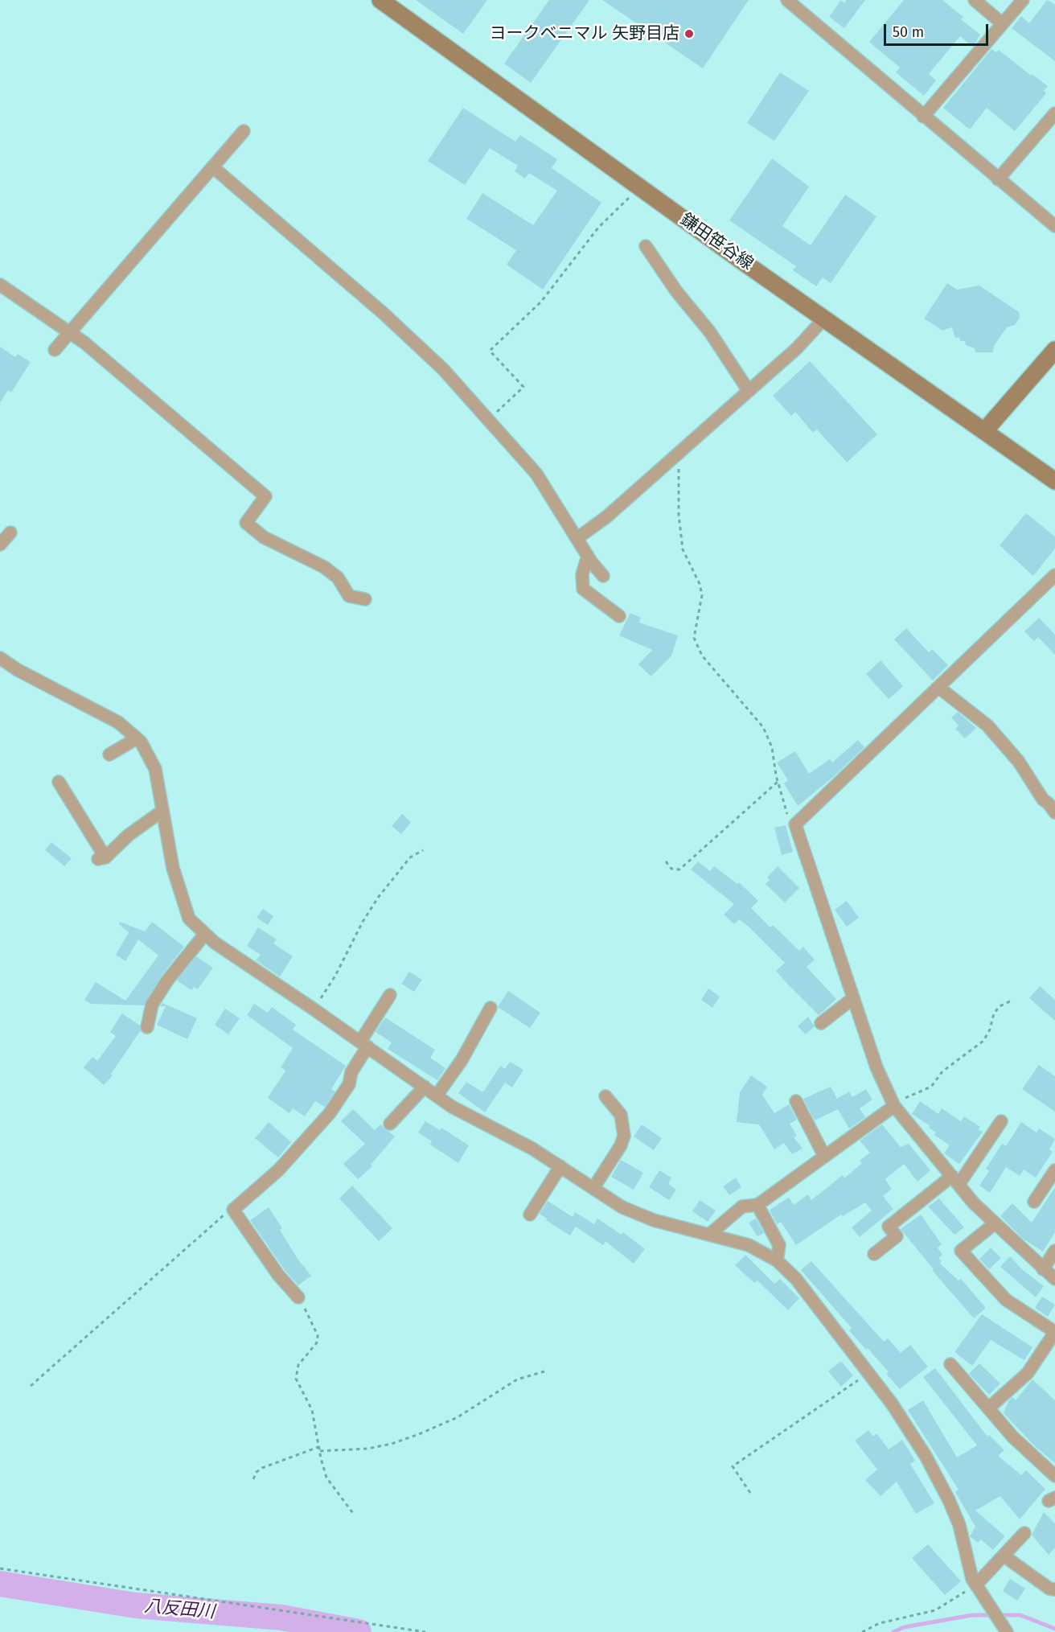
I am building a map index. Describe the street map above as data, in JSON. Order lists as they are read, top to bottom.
{
  "streets": {
    "street": ["鎌田笹谷線"]
  },
  "water": ["八反田川"],
  "places": ["ヨークベニマル 矢野目店"],
  "scale_bar": "50 m"
}
